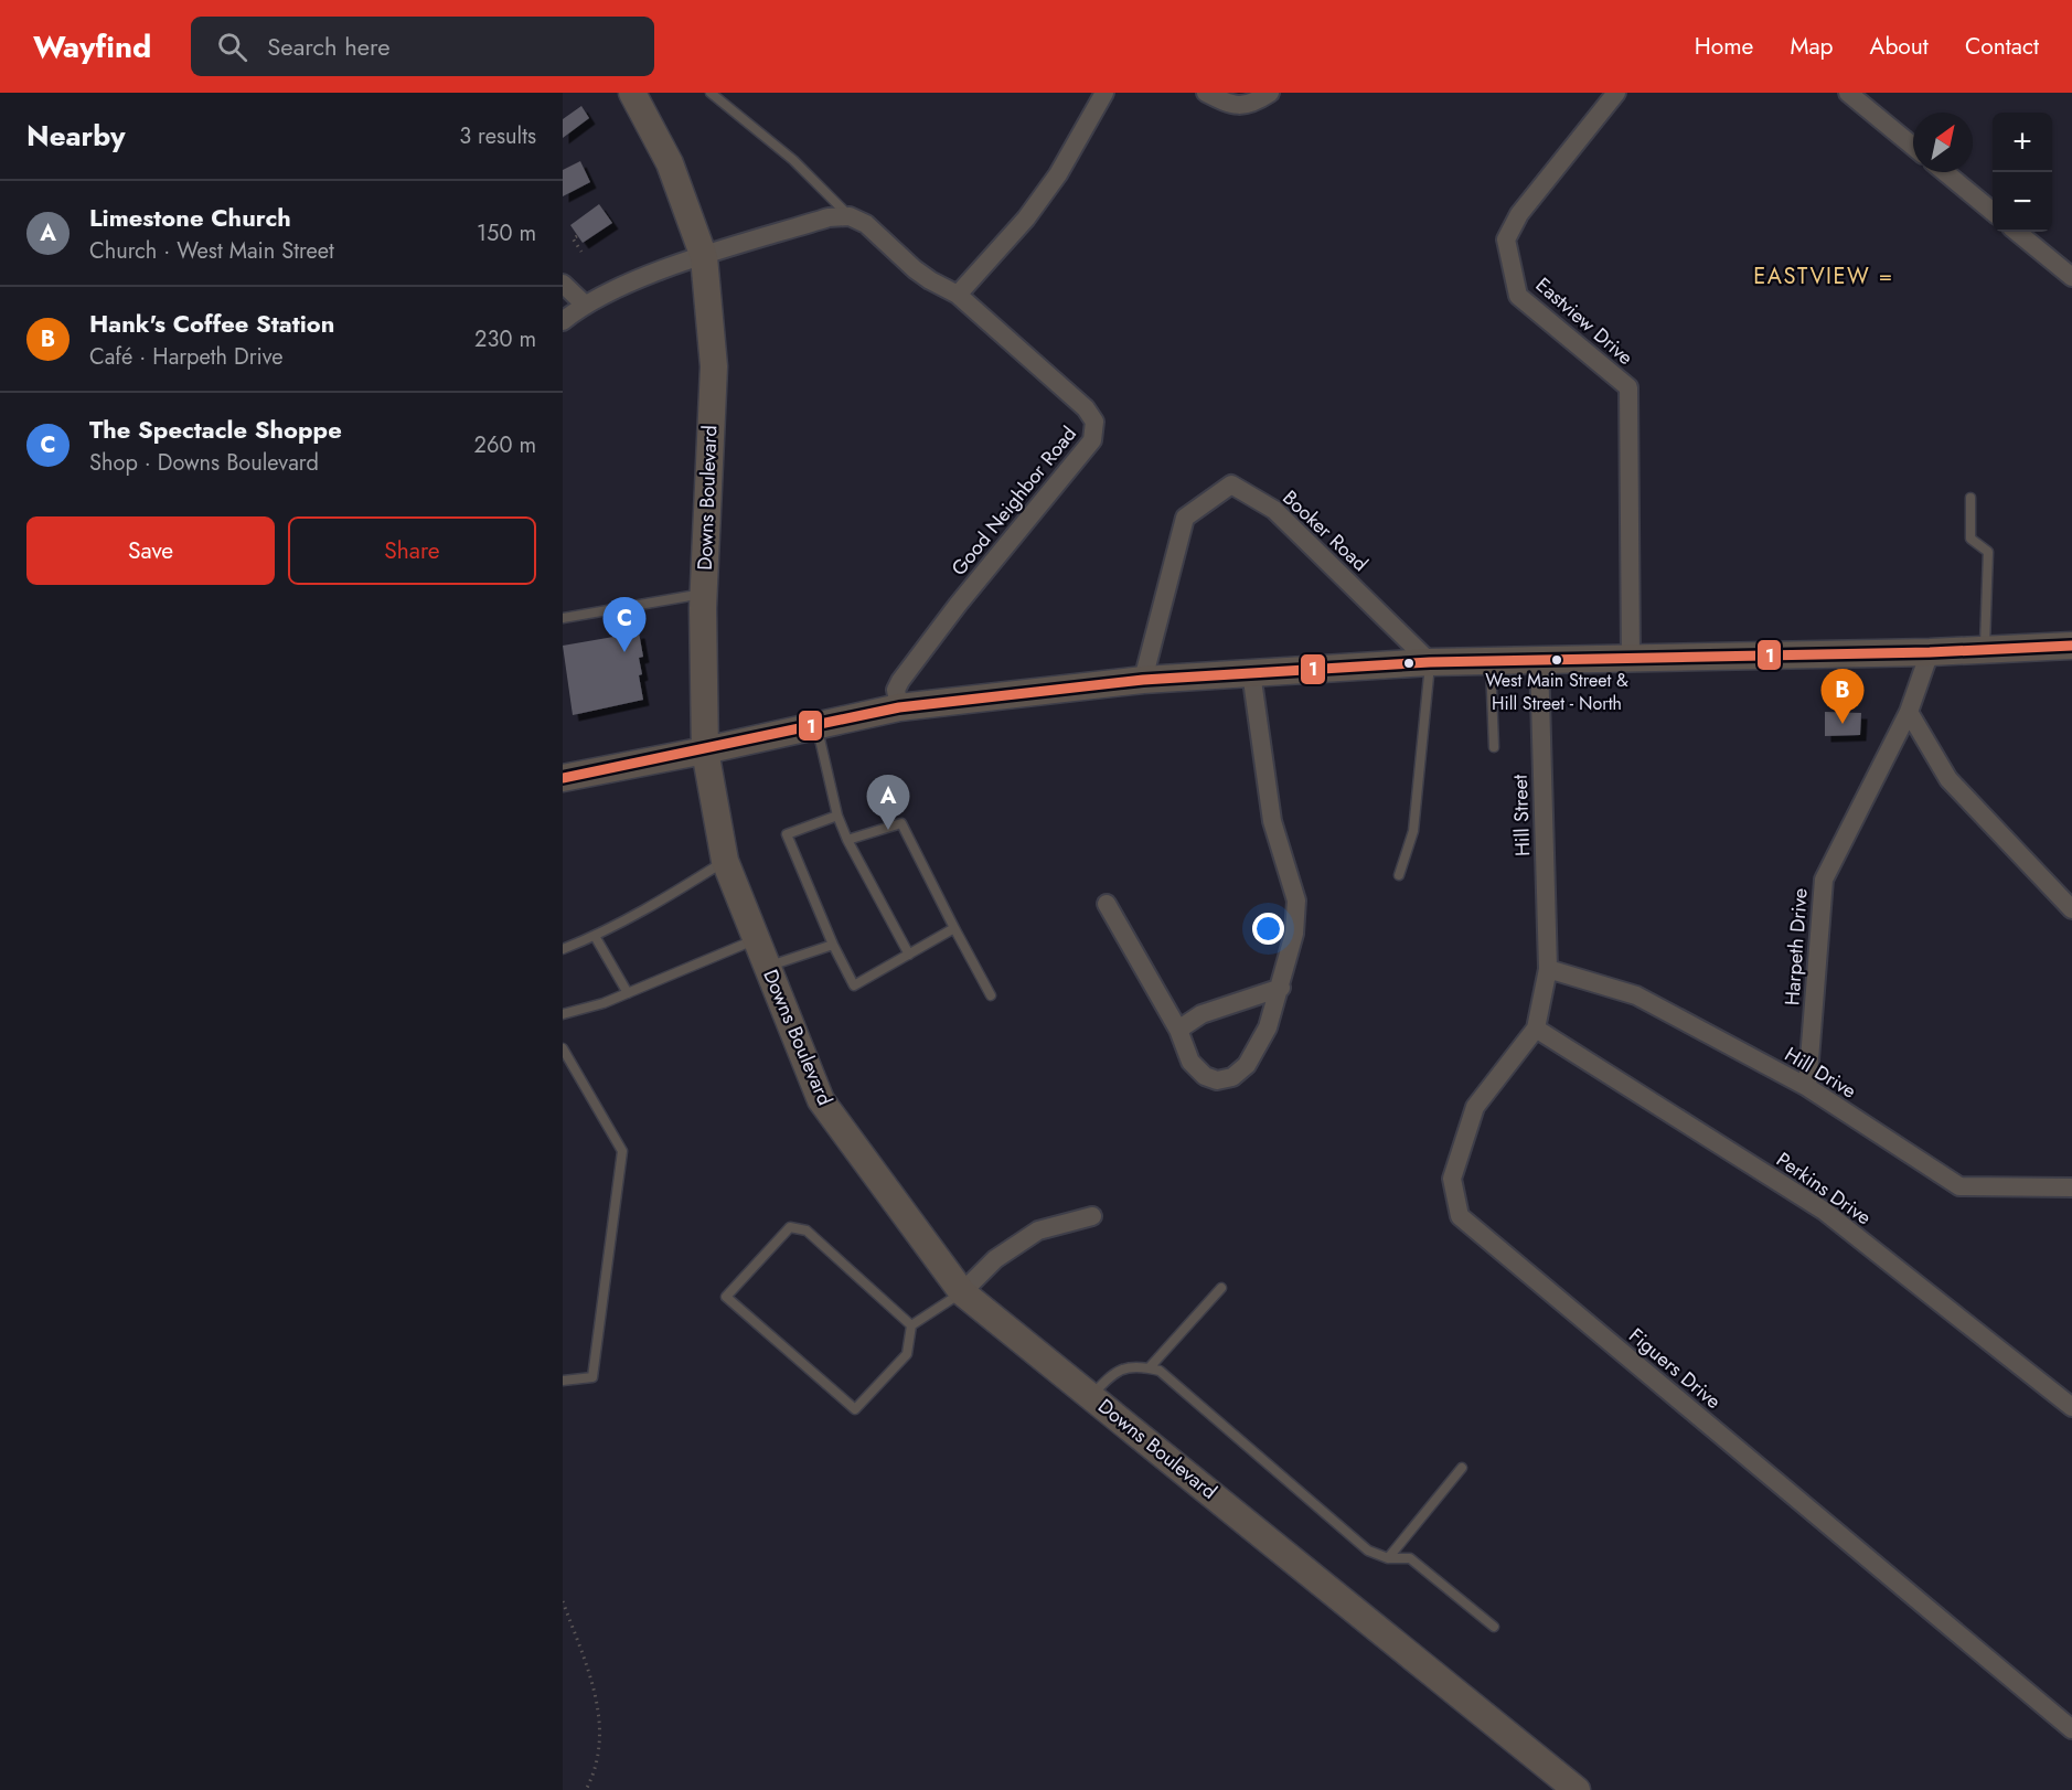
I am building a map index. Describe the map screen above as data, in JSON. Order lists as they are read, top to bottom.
{
  "streets": {
    "street": [
      "Eastview Drive",
      "Downs Boulevard",
      "Good Neighbor Road",
      "Booker Road",
      "Hill Street",
      "Harpeth Drive",
      "Hill Drive",
      "Perkins Drive",
      "Figuers Drive"
    ]
  },
  "crossings": [
    ["Hill Street", "Hill Drive"],
    ["Hill Street", "Figuers Drive"],
    ["Harpeth Drive", "Hill Drive"],
    ["Hill Drive", "Figuers Drive"],
    ["Perkins Drive", "Figuers Drive"]
  ],
  "districts": ["EASTVIEW ="],
  "places": ["West Main Street & Hill Street - North"],
  "lines": ["transit line 1"],
  "north": "top right",
  "page": {
    "header": "Wayfind",
    "search": "Search here",
    "nav": [
      "Home",
      "Map",
      "About",
      "Contact"
    ],
    "heading": ["Nearby", "3 results"],
    "map_buttons": ["+", "−"],
    "list": [
      {
        "mark": "A",
        "name": "Limestone Church",
        "note": "Church · West Main Street",
        "value": "150 m"
      },
      {
        "mark": "B",
        "name": "Hank's Coffee Station",
        "note": "Café · Harpeth Drive",
        "value": "230 m"
      },
      {
        "mark": "C",
        "name": "The Spectacle Shoppe",
        "note": "Shop · Downs Boulevard",
        "value": "260 m"
      }
    ],
    "buttons": ["Save", "Share"],
    "pins": ["C", "B", "A"]
  }
}
